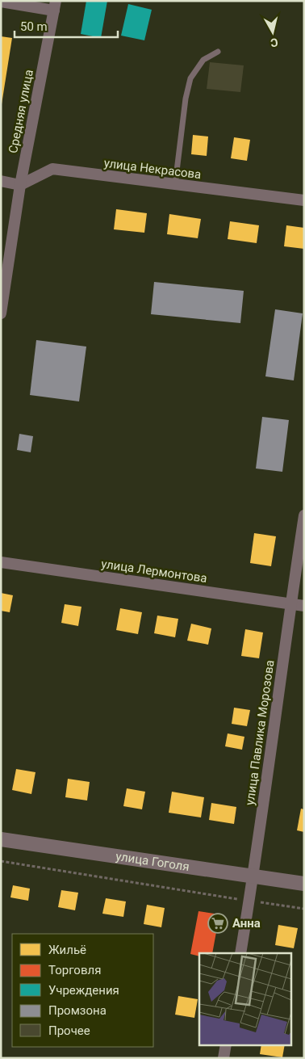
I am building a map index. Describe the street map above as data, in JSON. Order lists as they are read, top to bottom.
{
  "streets": {
    "street": [
      "Средняя улица",
      "улица Некрасова",
      "улица Лермонтова",
      "улица Павлика Морозова",
      "улица Гоголя"
    ]
  },
  "crossings": [
    ["Средняя улица", "улица Некрасова"],
    ["улица Лермонтова", "улица Павлика Морозова"],
    ["улица Павлика Морозова", "улица Гоголя"]
  ],
  "places": {
    "supermarket": ["Анна"]
  },
  "legend": [
    "Жильё",
    "Торговля",
    "Учреждения",
    "Промзона",
    "Прочее"
  ],
  "scale_bar": "50 m",
  "north": "bottom"
}
